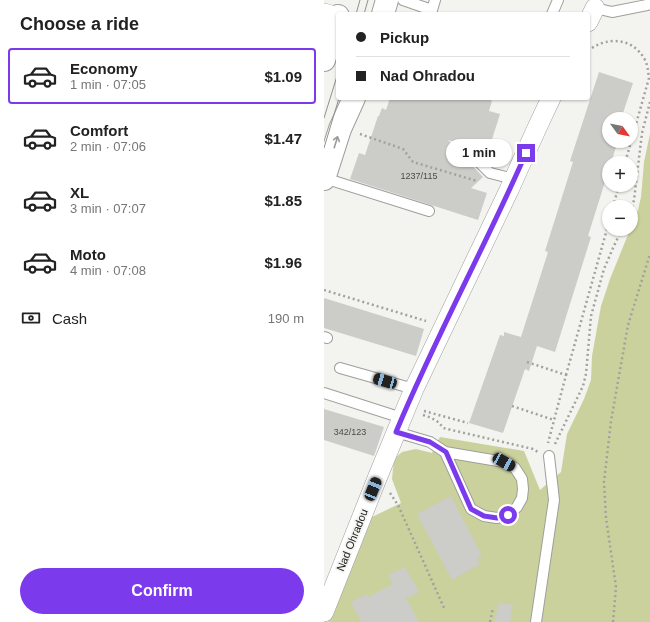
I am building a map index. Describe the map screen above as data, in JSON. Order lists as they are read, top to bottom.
{
  "streets": {
    "street": ["Nad Ohradou"]
  },
  "house_numbers": ["1237/115", "342/123"],
  "north": "bottom right",
  "page": {
    "heading": "Choose a ride",
    "banner": ["Pickup", "Nad Ohradou"],
    "list": [
      {
        "name": "Economy",
        "note": "1 min · 07:05",
        "value": "$1.09"
      },
      {
        "name": "Comfort",
        "note": "2 min · 07:06",
        "value": "$1.47"
      },
      {
        "name": "XL",
        "note": "3 min · 07:07",
        "value": "$1.85"
      },
      {
        "name": "Moto",
        "note": "4 min · 07:08",
        "value": "$1.96"
      }
    ],
    "map_buttons": ["+", "−"],
    "bubble": "1 min",
    "pay": ["Cash", "190 m"],
    "buttons": "Confirm"
  }
}
